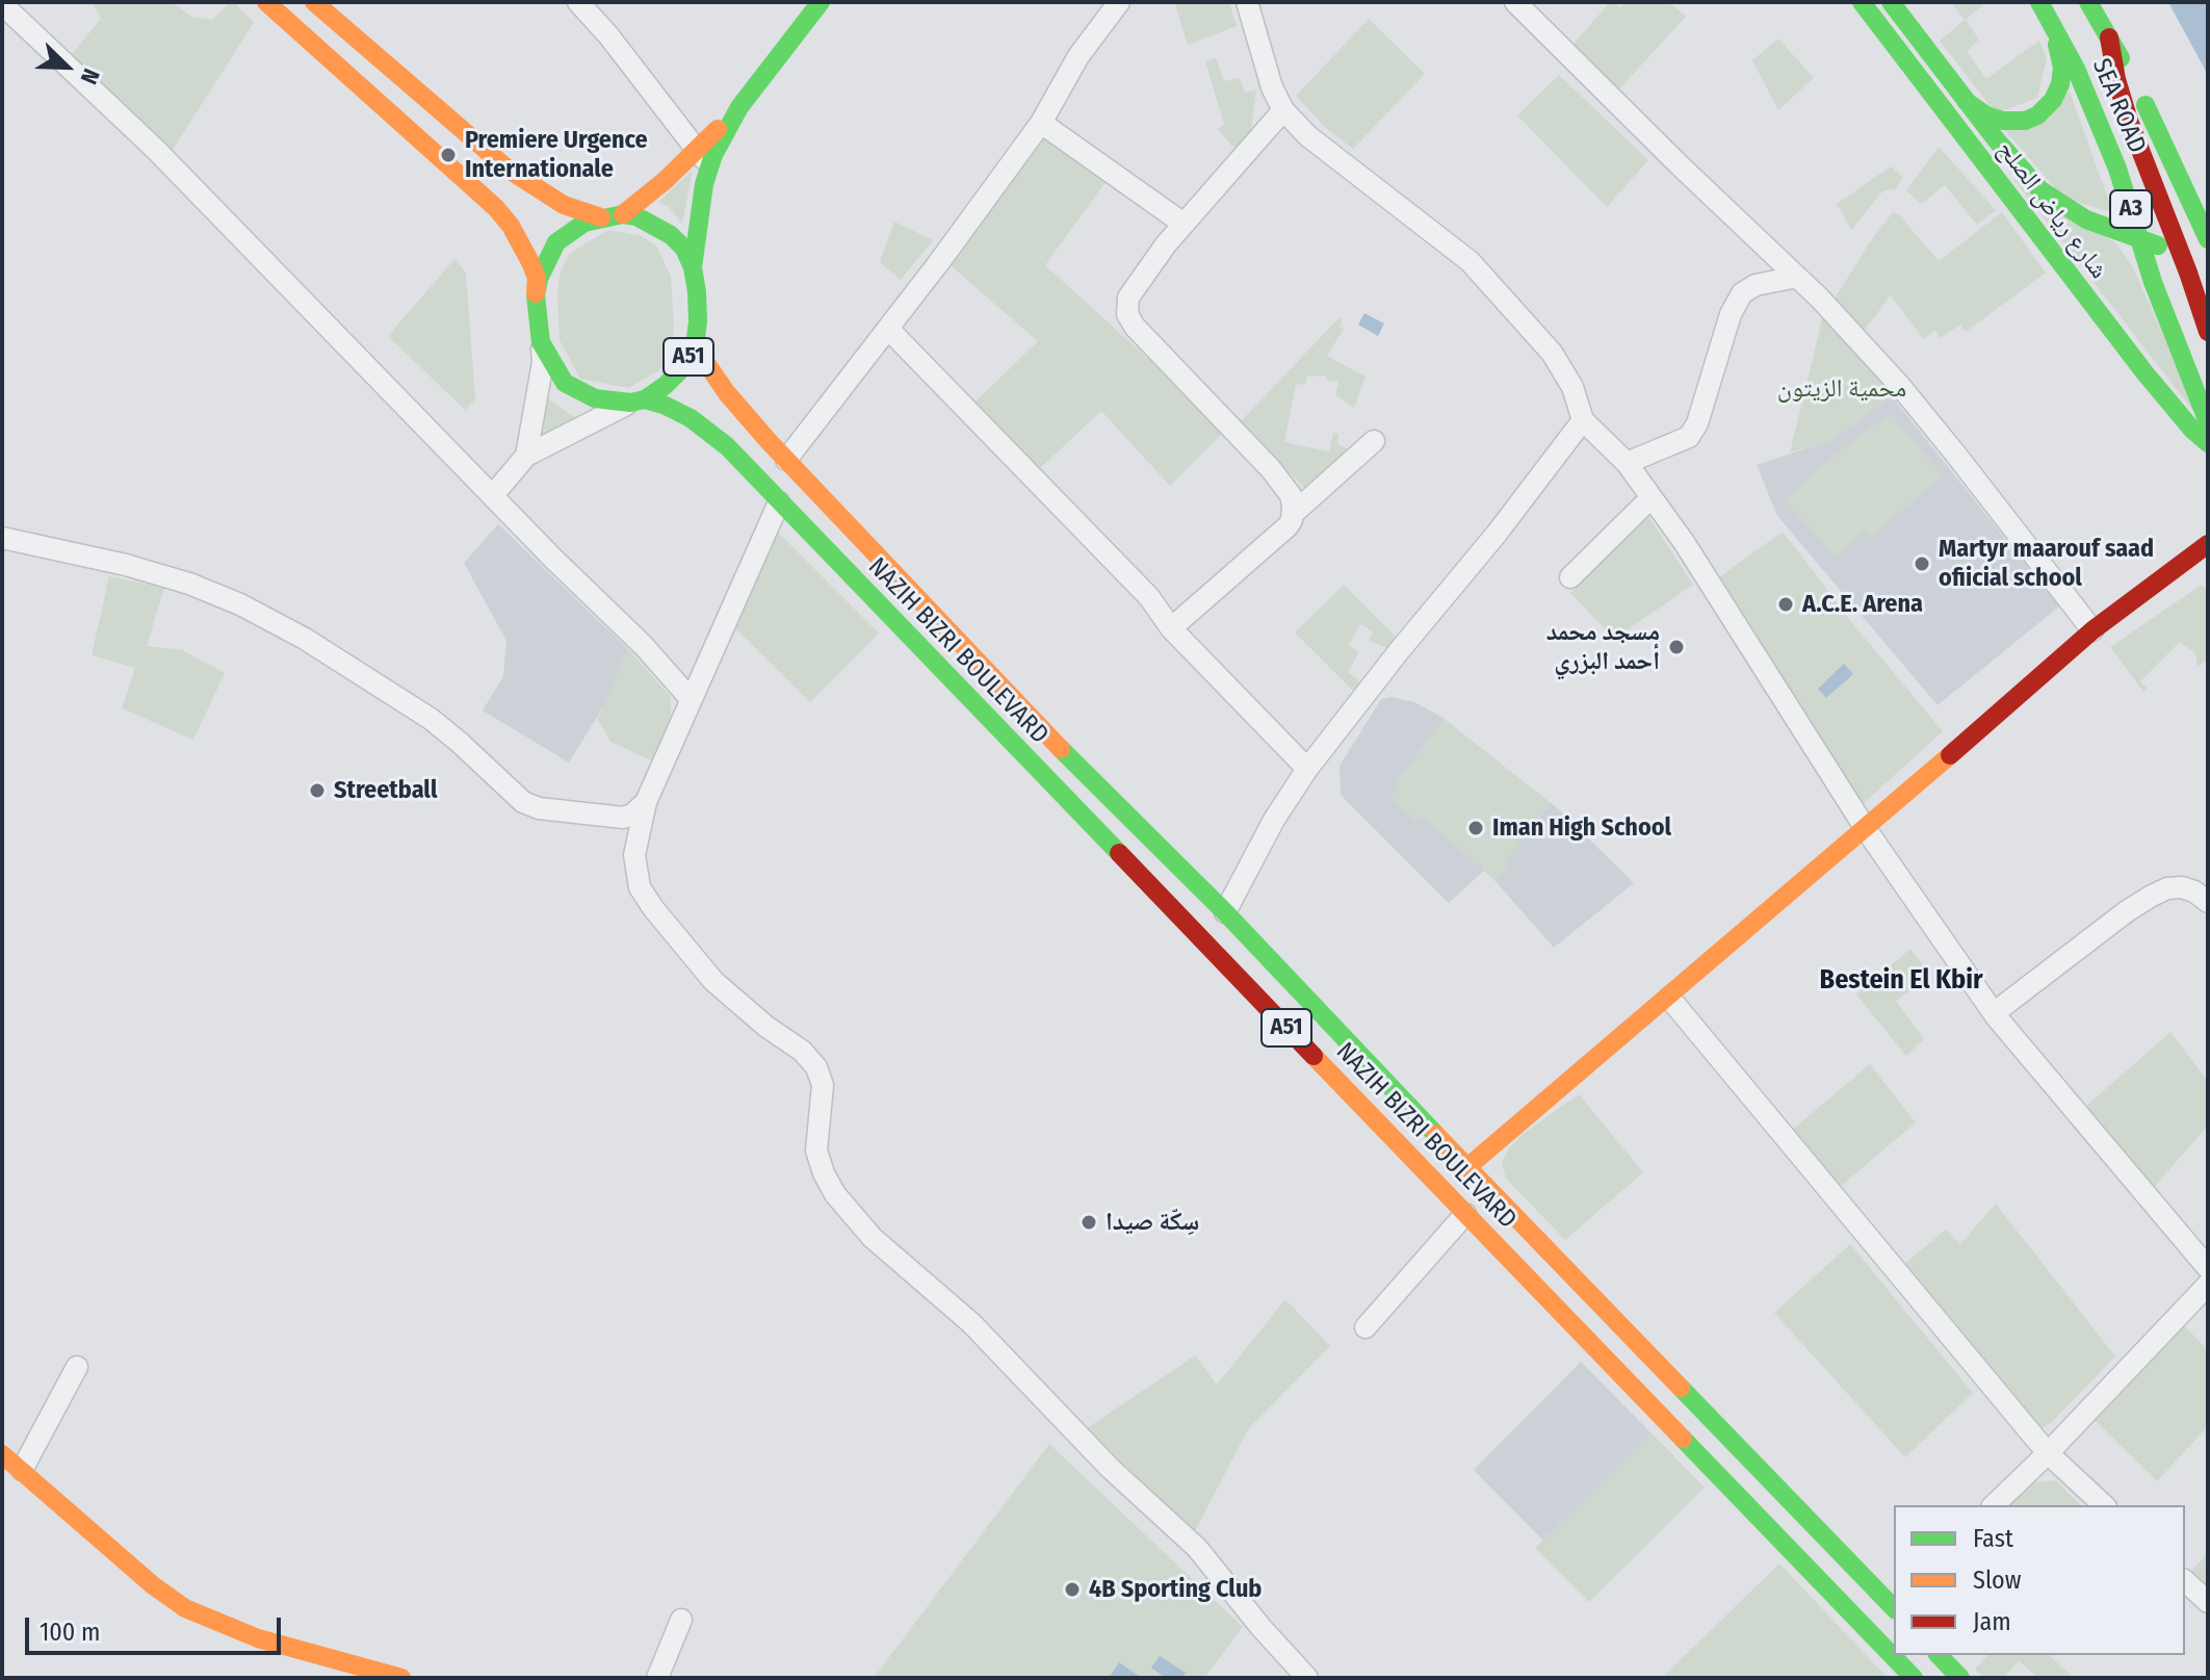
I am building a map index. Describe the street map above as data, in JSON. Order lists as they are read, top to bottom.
{
  "streets": {
    "main road": [
      "SEA ROAD",
      "A3",
      "شارع رياض الصلح",
      "A51",
      "NAZIH BIZRI BOULEVARD"
    ]
  },
  "crossings": [
    ["SEA ROAD", "شارع رياض الصلح"],
    ["A51", "NAZIH BIZRI BOULEVARD"]
  ],
  "districts": ["Bestein El Kbir"],
  "parks": ["محمية الزيتون"],
  "places": [
    "Premiere Urgence Internationale",
    "Martyr maarouf saad ofiicial school",
    "A.C.E. Arena",
    "مسجد محمد أحمد البزري",
    "Streetball",
    "Iman High School",
    "سِكّة صيدا",
    "4B Sporting Club"
  ],
  "legend": ["Fast", "Slow", "Jam"],
  "scale_bar": "100 m",
  "north": "bottom right"
}
